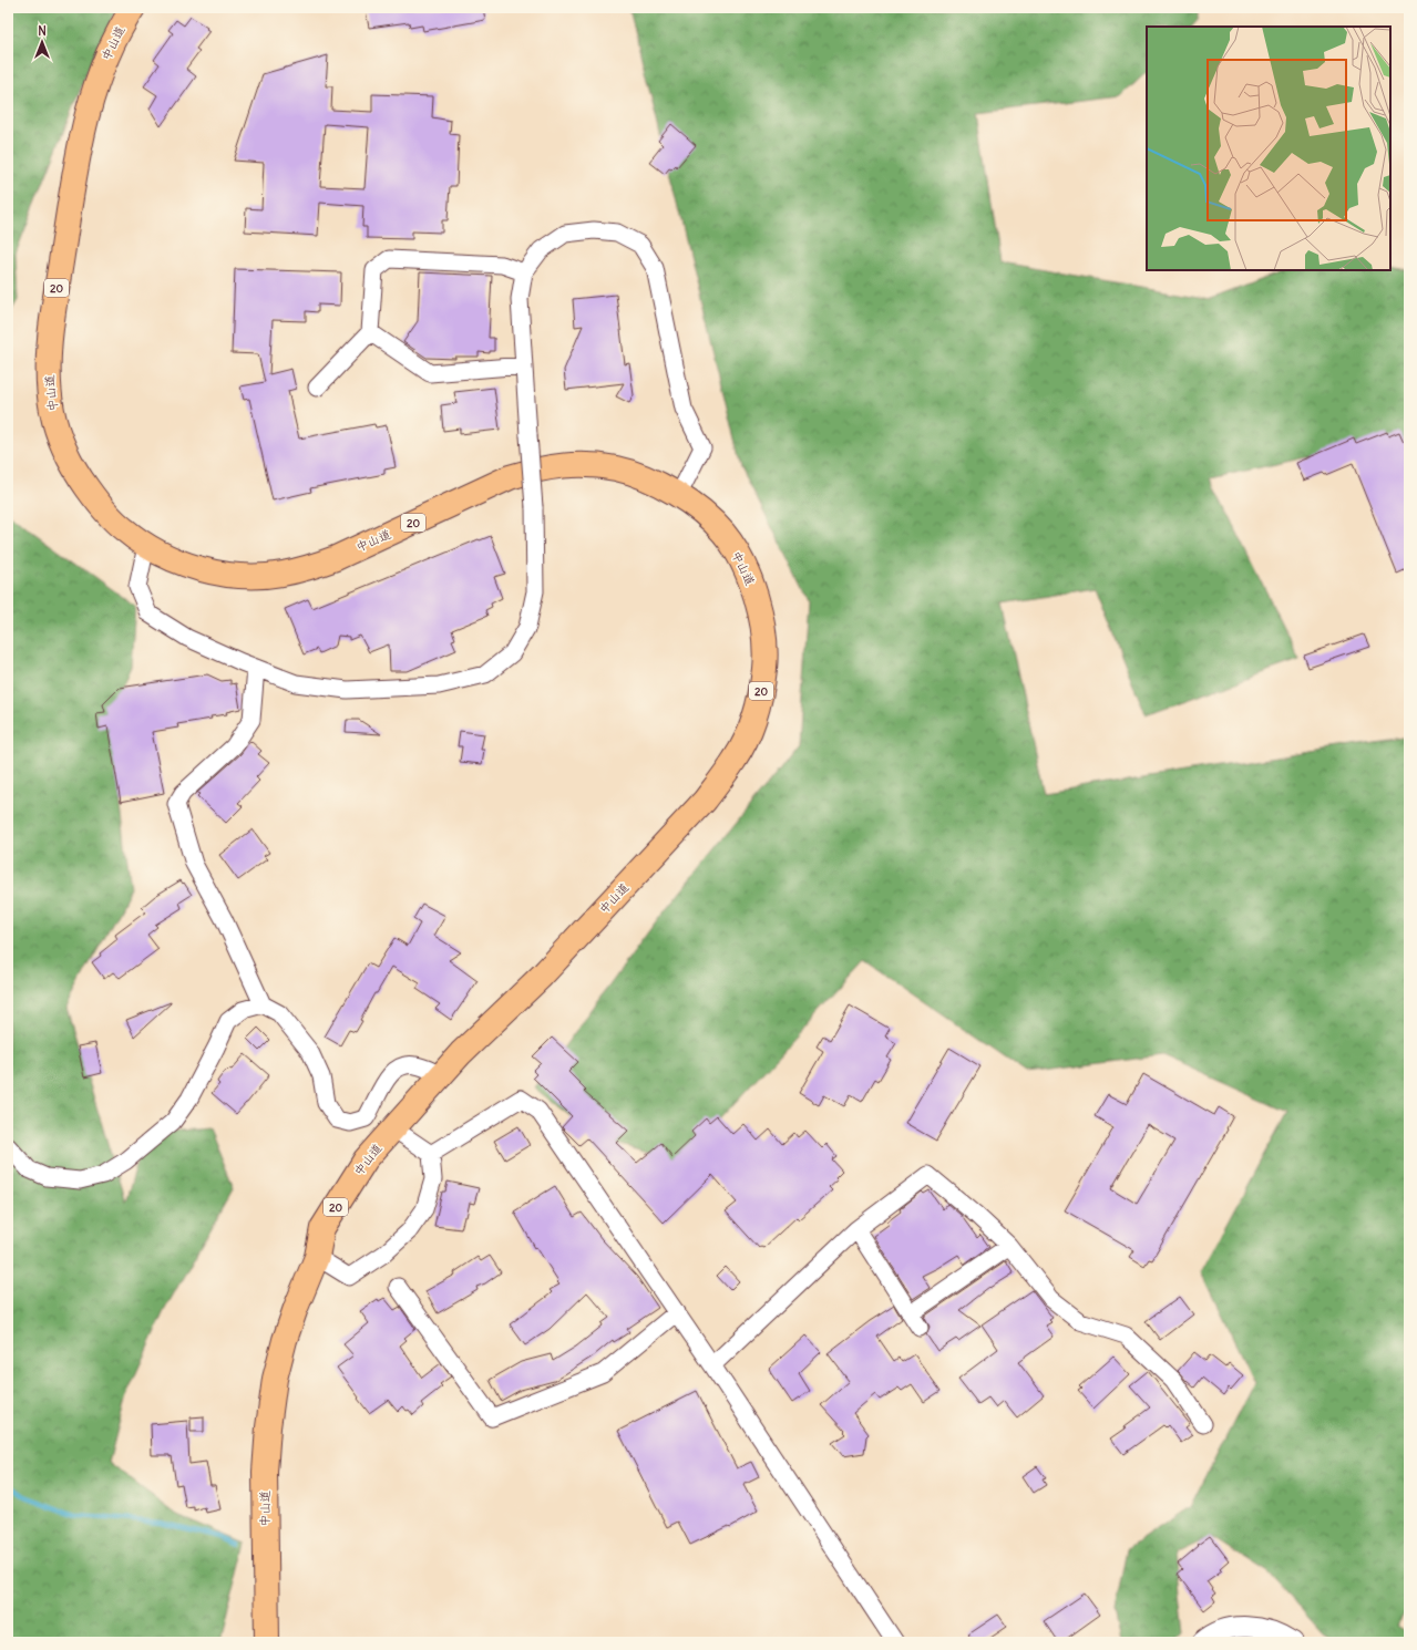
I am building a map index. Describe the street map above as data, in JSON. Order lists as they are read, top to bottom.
{
  "streets": {
    "highway": ["中山道", "20"]
  },
  "north": "top"
}
